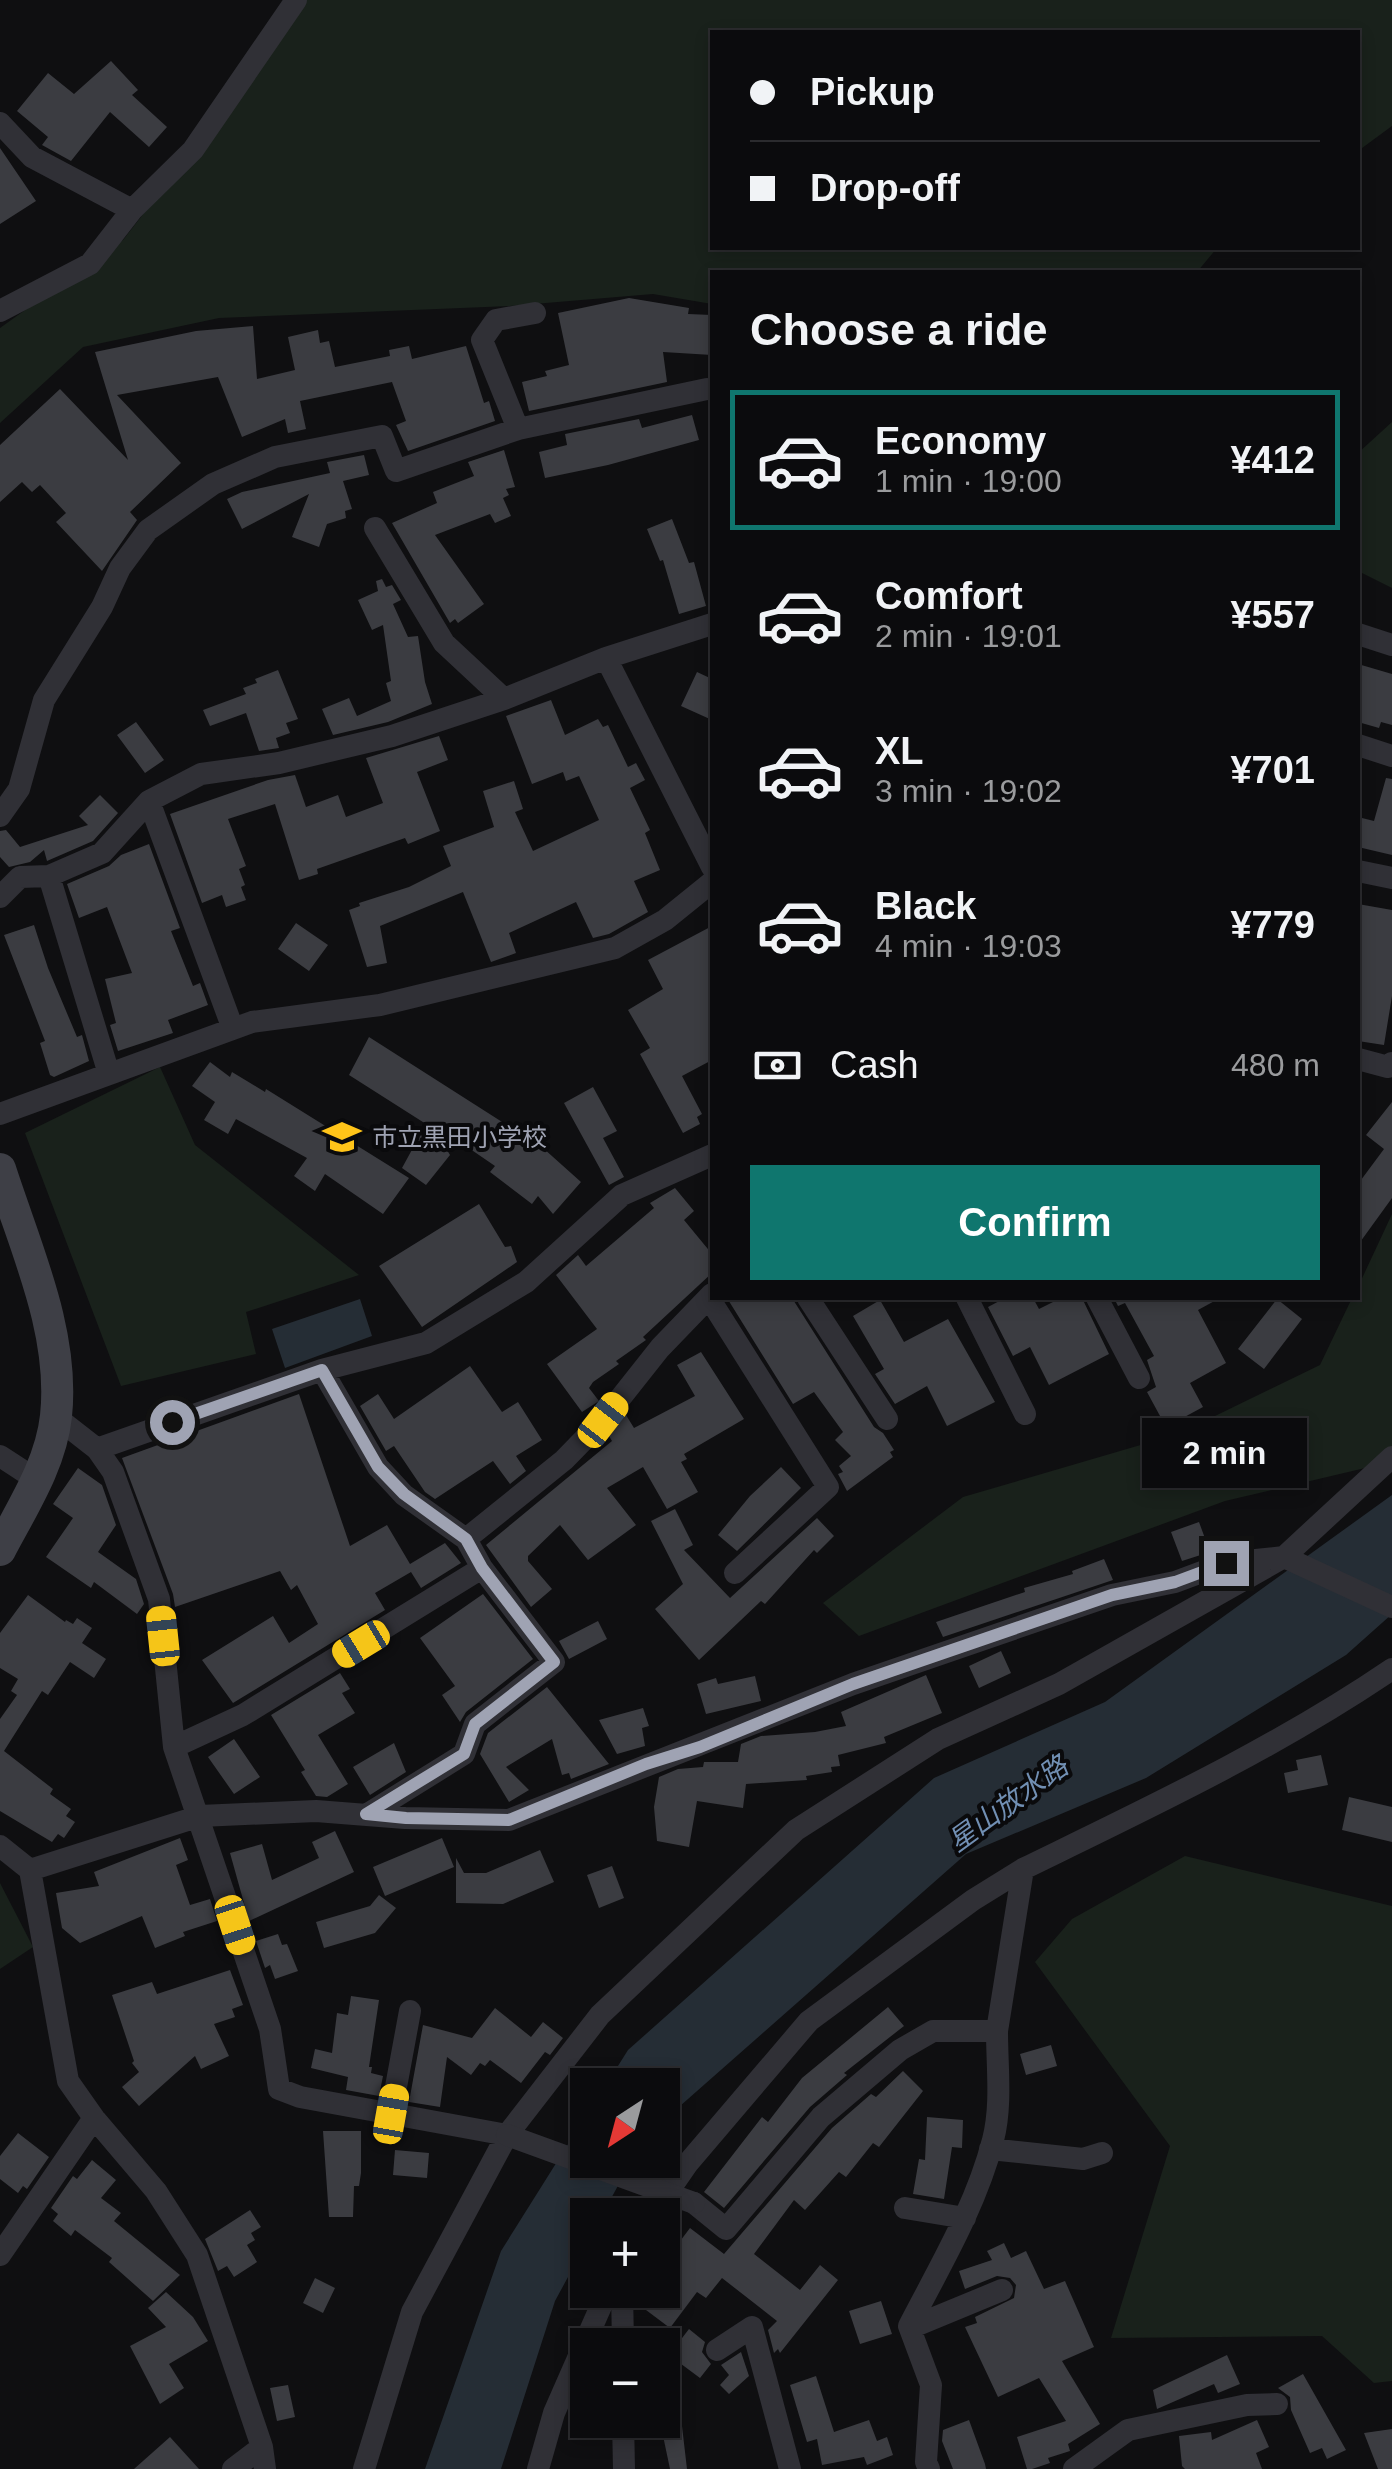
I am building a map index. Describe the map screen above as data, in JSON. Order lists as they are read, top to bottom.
{
  "water": ["星山放水路"],
  "places": {
    "school or university": ["市立黒田小学校"]
  },
  "north": "bottom left",
  "page": {
    "banner": ["Pickup", "Drop-off"],
    "heading": "Choose a ride",
    "list": [
      {
        "name": "Economy",
        "note": "1 min · 19:00",
        "value": "¥412"
      },
      {
        "name": "Comfort",
        "note": "2 min · 19:01",
        "value": "¥557"
      },
      {
        "name": "XL",
        "note": "3 min · 19:02",
        "value": "¥701"
      },
      {
        "name": "Black",
        "note": "4 min · 19:03",
        "value": "¥779"
      }
    ],
    "pay": ["Cash", "480 m"],
    "buttons": "Confirm",
    "bubble": "2 min",
    "map_buttons": ["+", "−"]
  }
}
